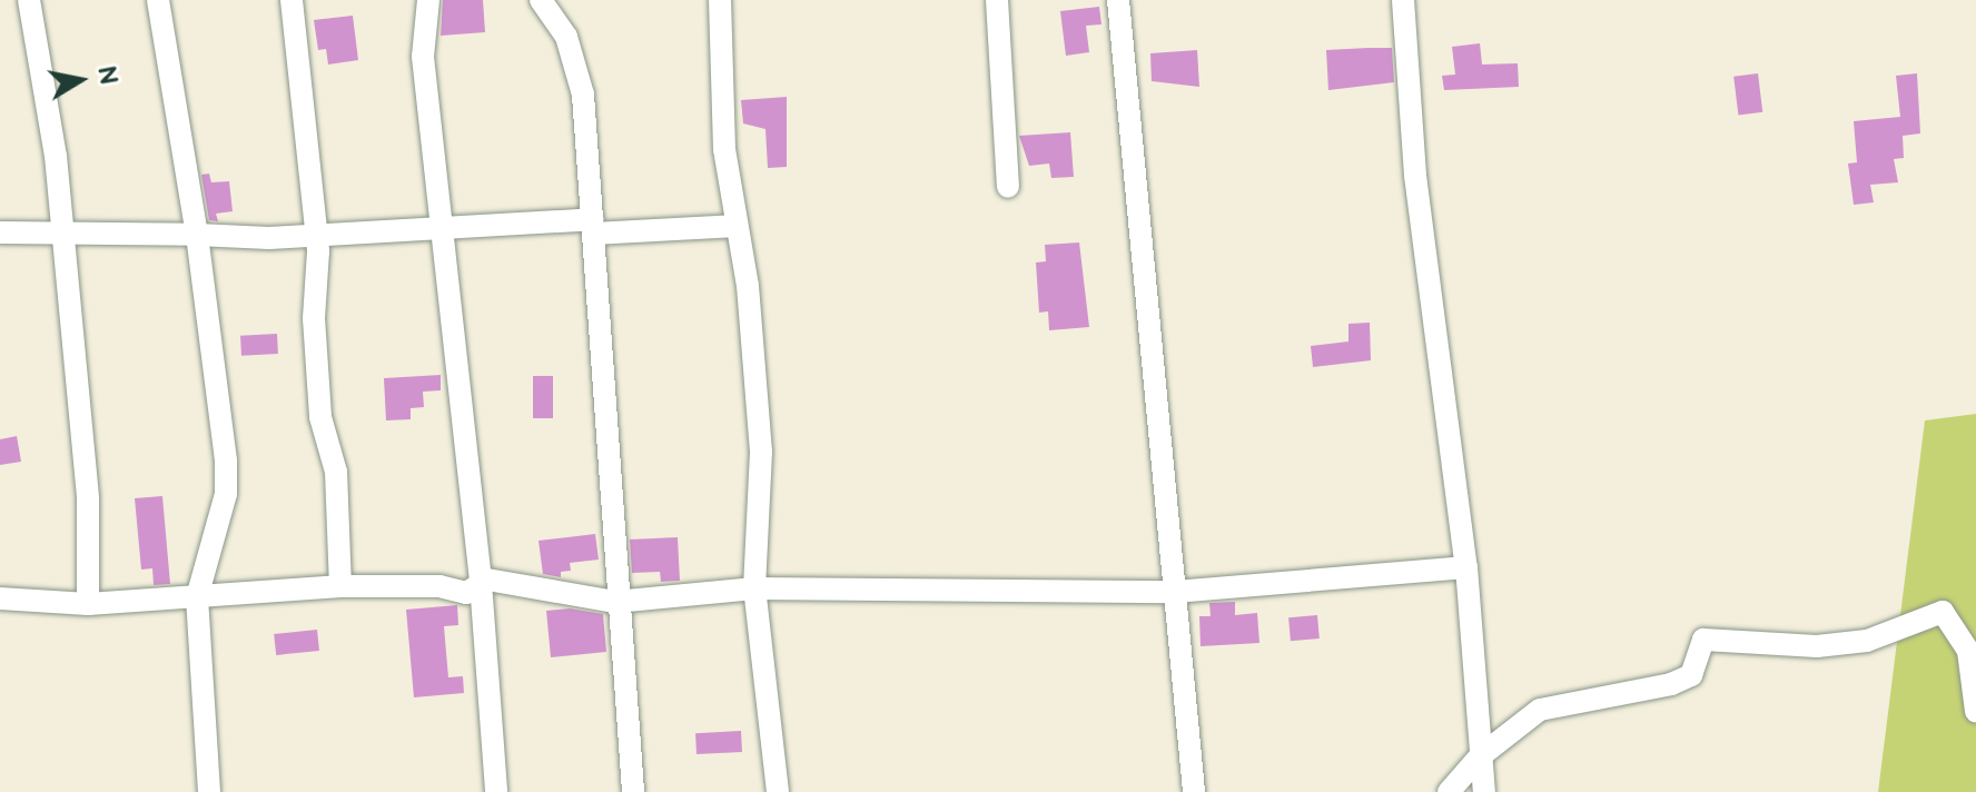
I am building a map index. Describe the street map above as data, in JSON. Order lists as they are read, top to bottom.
{
  "north": "right"
}
